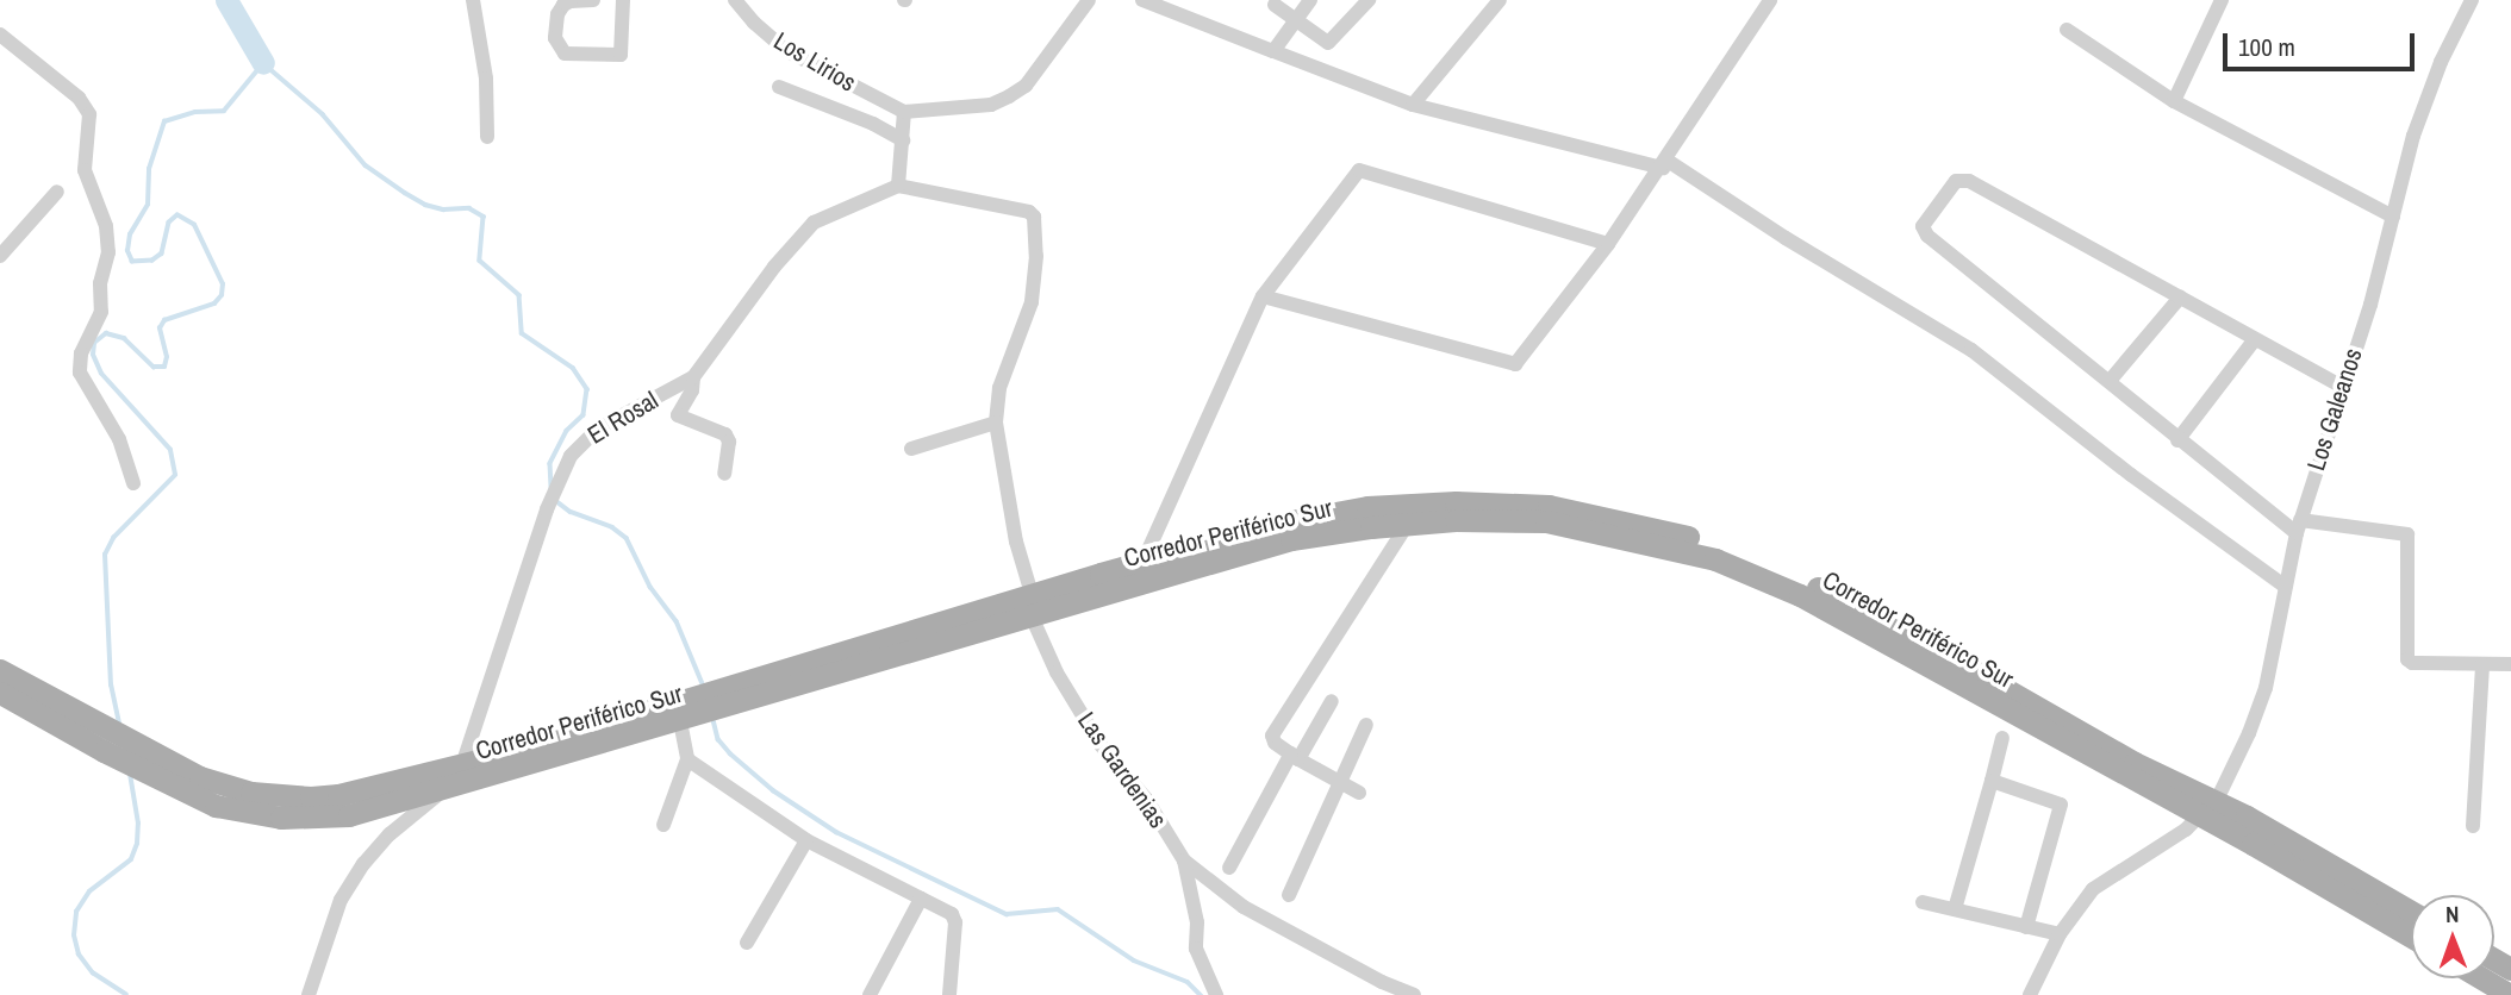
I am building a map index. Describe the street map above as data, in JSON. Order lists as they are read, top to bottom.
{
  "streets": {
    "main road": ["Corredor Periférico Sur"],
    "street": [
      "Los Lirios",
      "Los Galeanos",
      "El Rosal",
      "Las Gardenias"
    ]
  },
  "crossings": [
    ["Los Galeanos", "Corredor Periférico Sur"],
    ["El Rosal", "Corredor Periférico Sur"],
    ["El Rosal", "Las Gardenias"],
    ["Corredor Periférico Sur", "Las Gardenias"]
  ],
  "scale_bar": "100 m",
  "north": "top"
}
